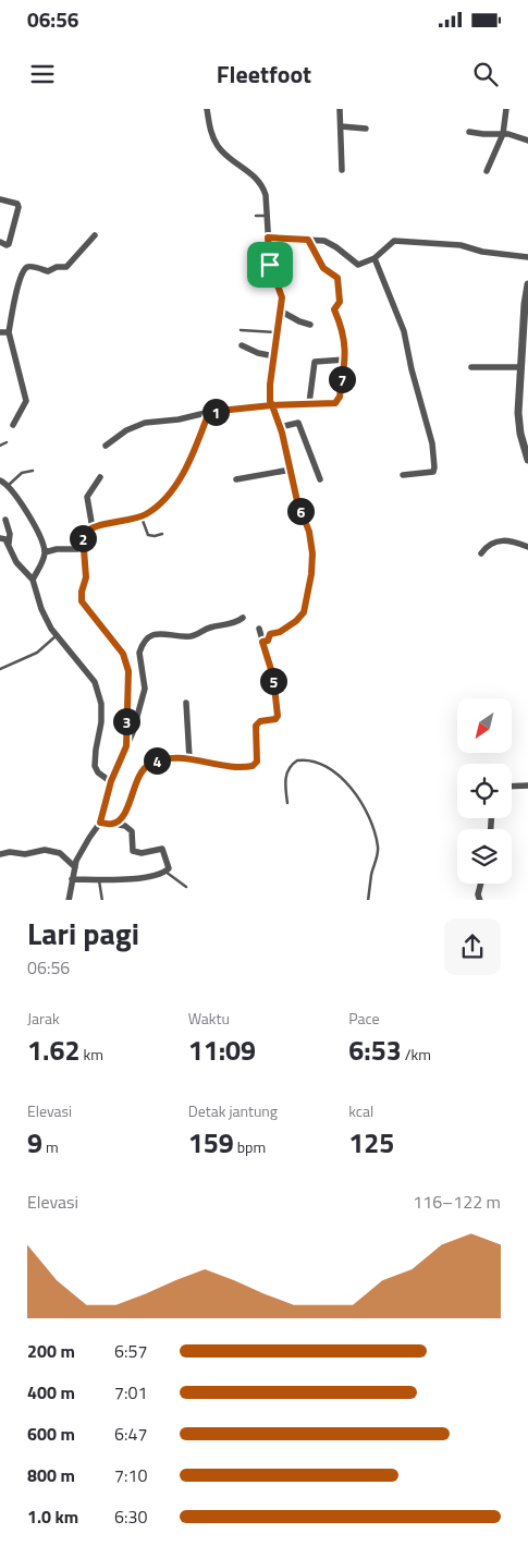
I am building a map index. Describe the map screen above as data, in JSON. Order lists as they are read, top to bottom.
{
  "north": "bottom left",
  "page": {
    "status": "06:56",
    "header": "Fleetfoot",
    "pins": [
      "7",
      "1",
      "6",
      "2",
      "5",
      "3",
      "4"
    ],
    "heading": ["Lari pagi", "06:56"],
    "stats": [
      ["Jarak", "1.62 km"],
      ["Waktu", "11:09"],
      ["Pace", "6:53 /km"],
      ["Elevasi", "9 m"],
      ["Detak jantung", "159 bpm"],
      ["kcal", "125"]
    ],
    "chart": ["Elevasi", "116–122 m"],
    "list": [
      {
        "name": "200 m",
        "note": "6:57"
      },
      {
        "name": "400 m",
        "note": "7:01"
      },
      {
        "name": "600 m",
        "note": "6:47"
      },
      {
        "name": "800 m",
        "note": "7:10"
      },
      {
        "name": "1.0 km",
        "note": "6:30"
      }
    ]
  }
}
